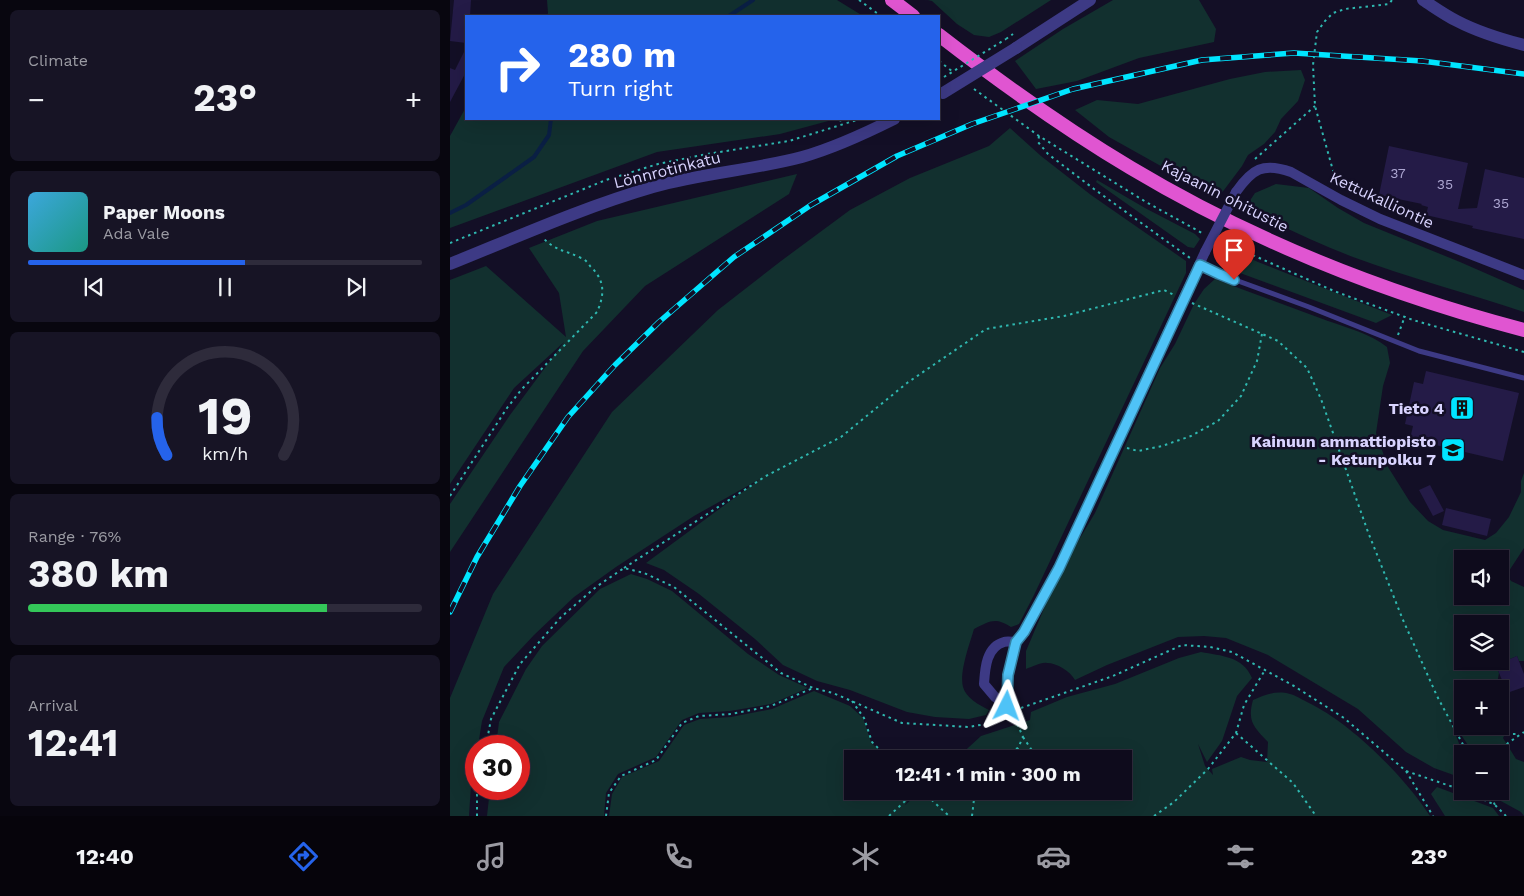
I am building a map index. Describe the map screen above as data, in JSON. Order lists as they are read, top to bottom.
{
  "streets": {
    "highway": ["Kajaanin ohitustie"],
    "street": ["Lönnrotinkatu", "Kettukalliontie"]
  },
  "places": {
    "building": ["Tieto 4"],
    "school or university": ["Kainuun ammattiopisto - Ketunpolku 7"]
  },
  "house_numbers": ["37", "35", "35"],
  "page": {
    "tile": [
      "Climate",
      ["Range · 76%", "380 km"],
      ["Arrival", "12:41"]
    ],
    "turn": ["280 m", "Turn right"],
    "heat": ["−", "23°", "+"],
    "song": ["Paper Moons", "Ada Vale"],
    "map_buttons": ["+", "−"],
    "limit": "30",
    "trip": "12:41 · 1 min · 300 m",
    "tabs": ["12:40", "23°"],
    "gauge": ["19", "km/h"]
  }
}
